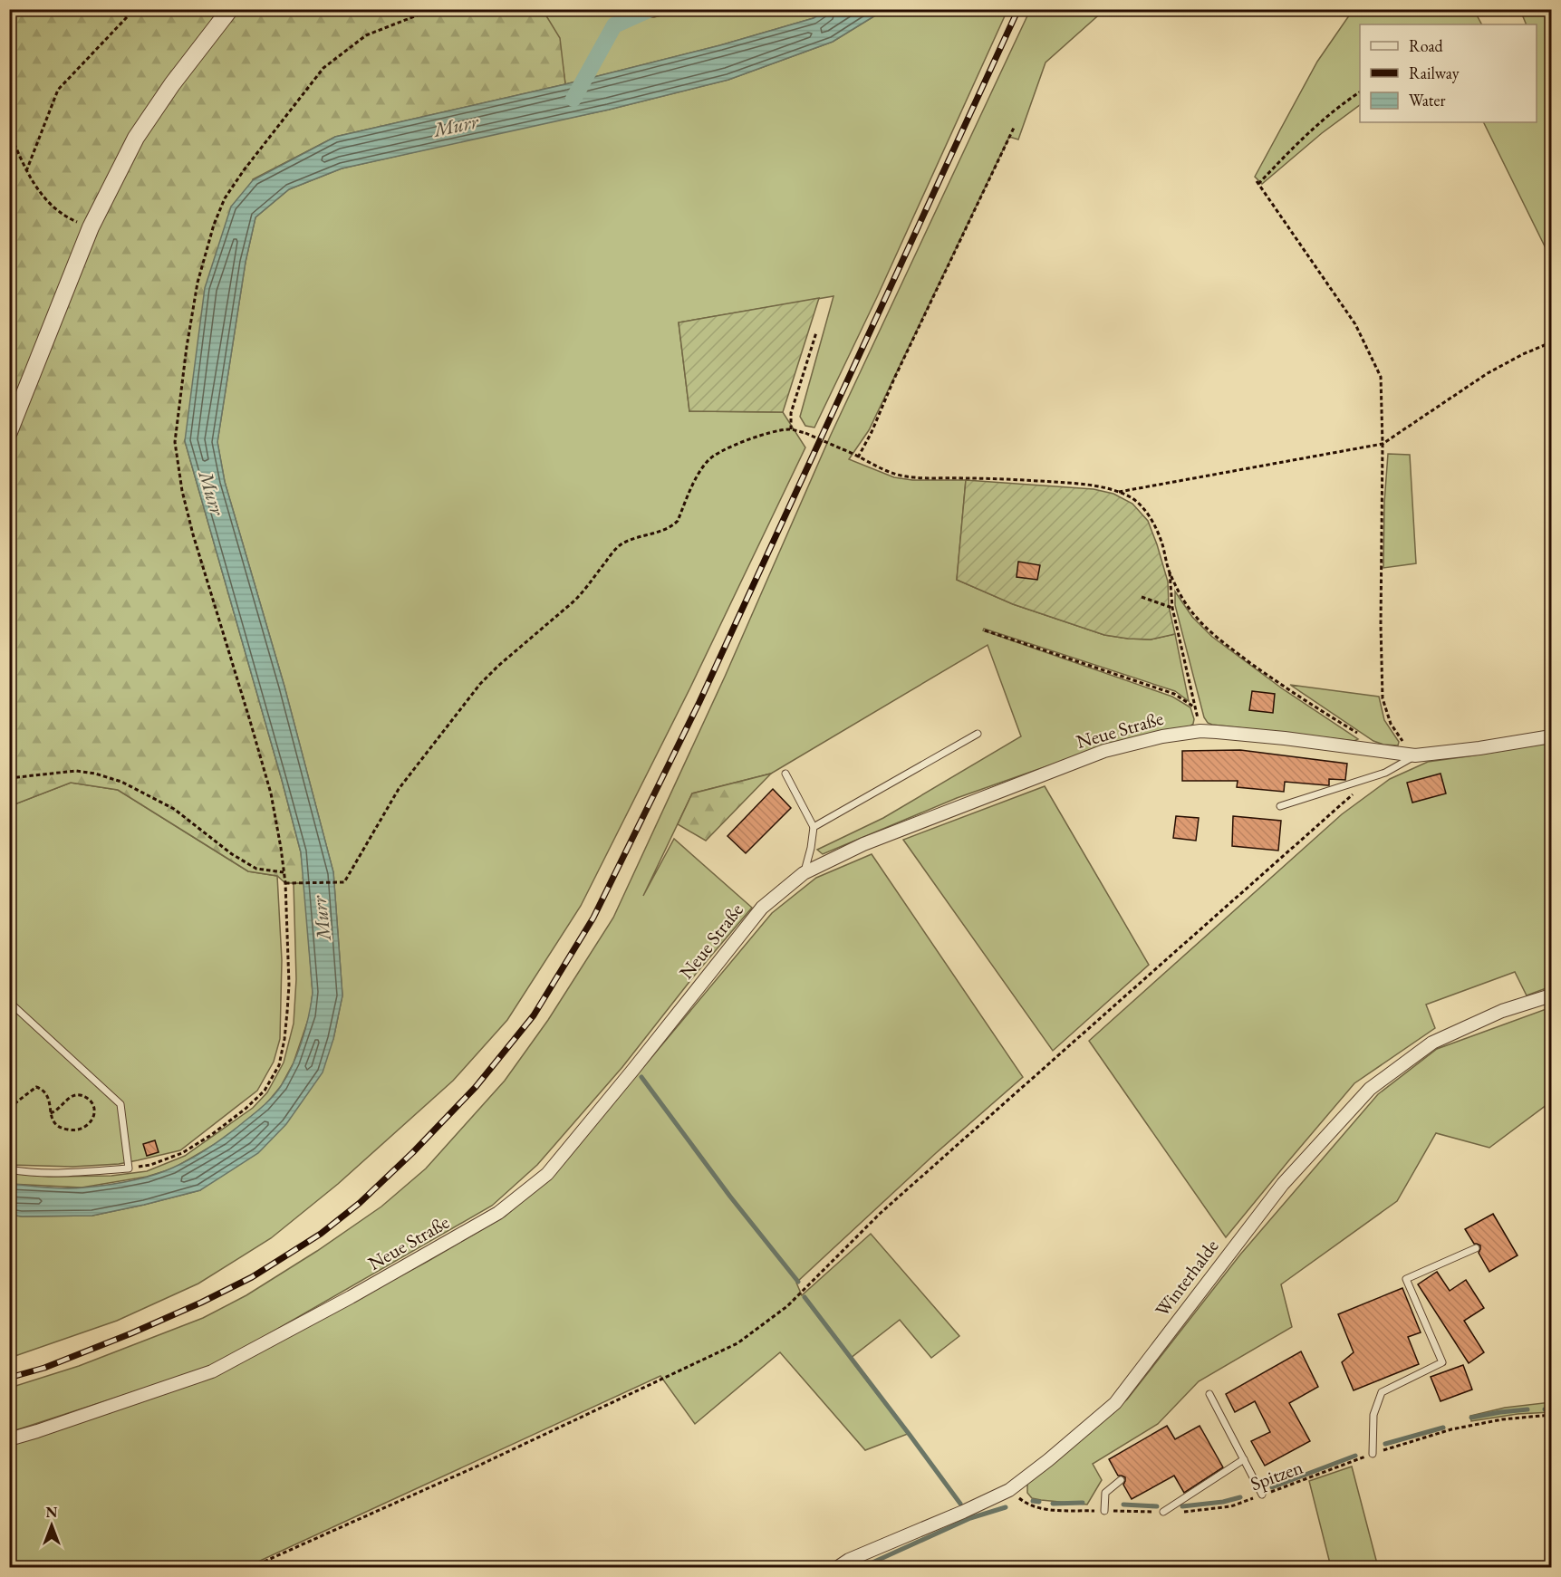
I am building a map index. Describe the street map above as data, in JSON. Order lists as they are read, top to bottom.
{
  "streets": {
    "street": ["Neue Straße", "Winterhalde"],
    "path": ["Spitzen"]
  },
  "crossings": [
    ["Winterhalde", "Spitzen"]
  ],
  "water": ["Murr"],
  "legend": ["Road", "Railway", "Water"],
  "north": "top"
}
